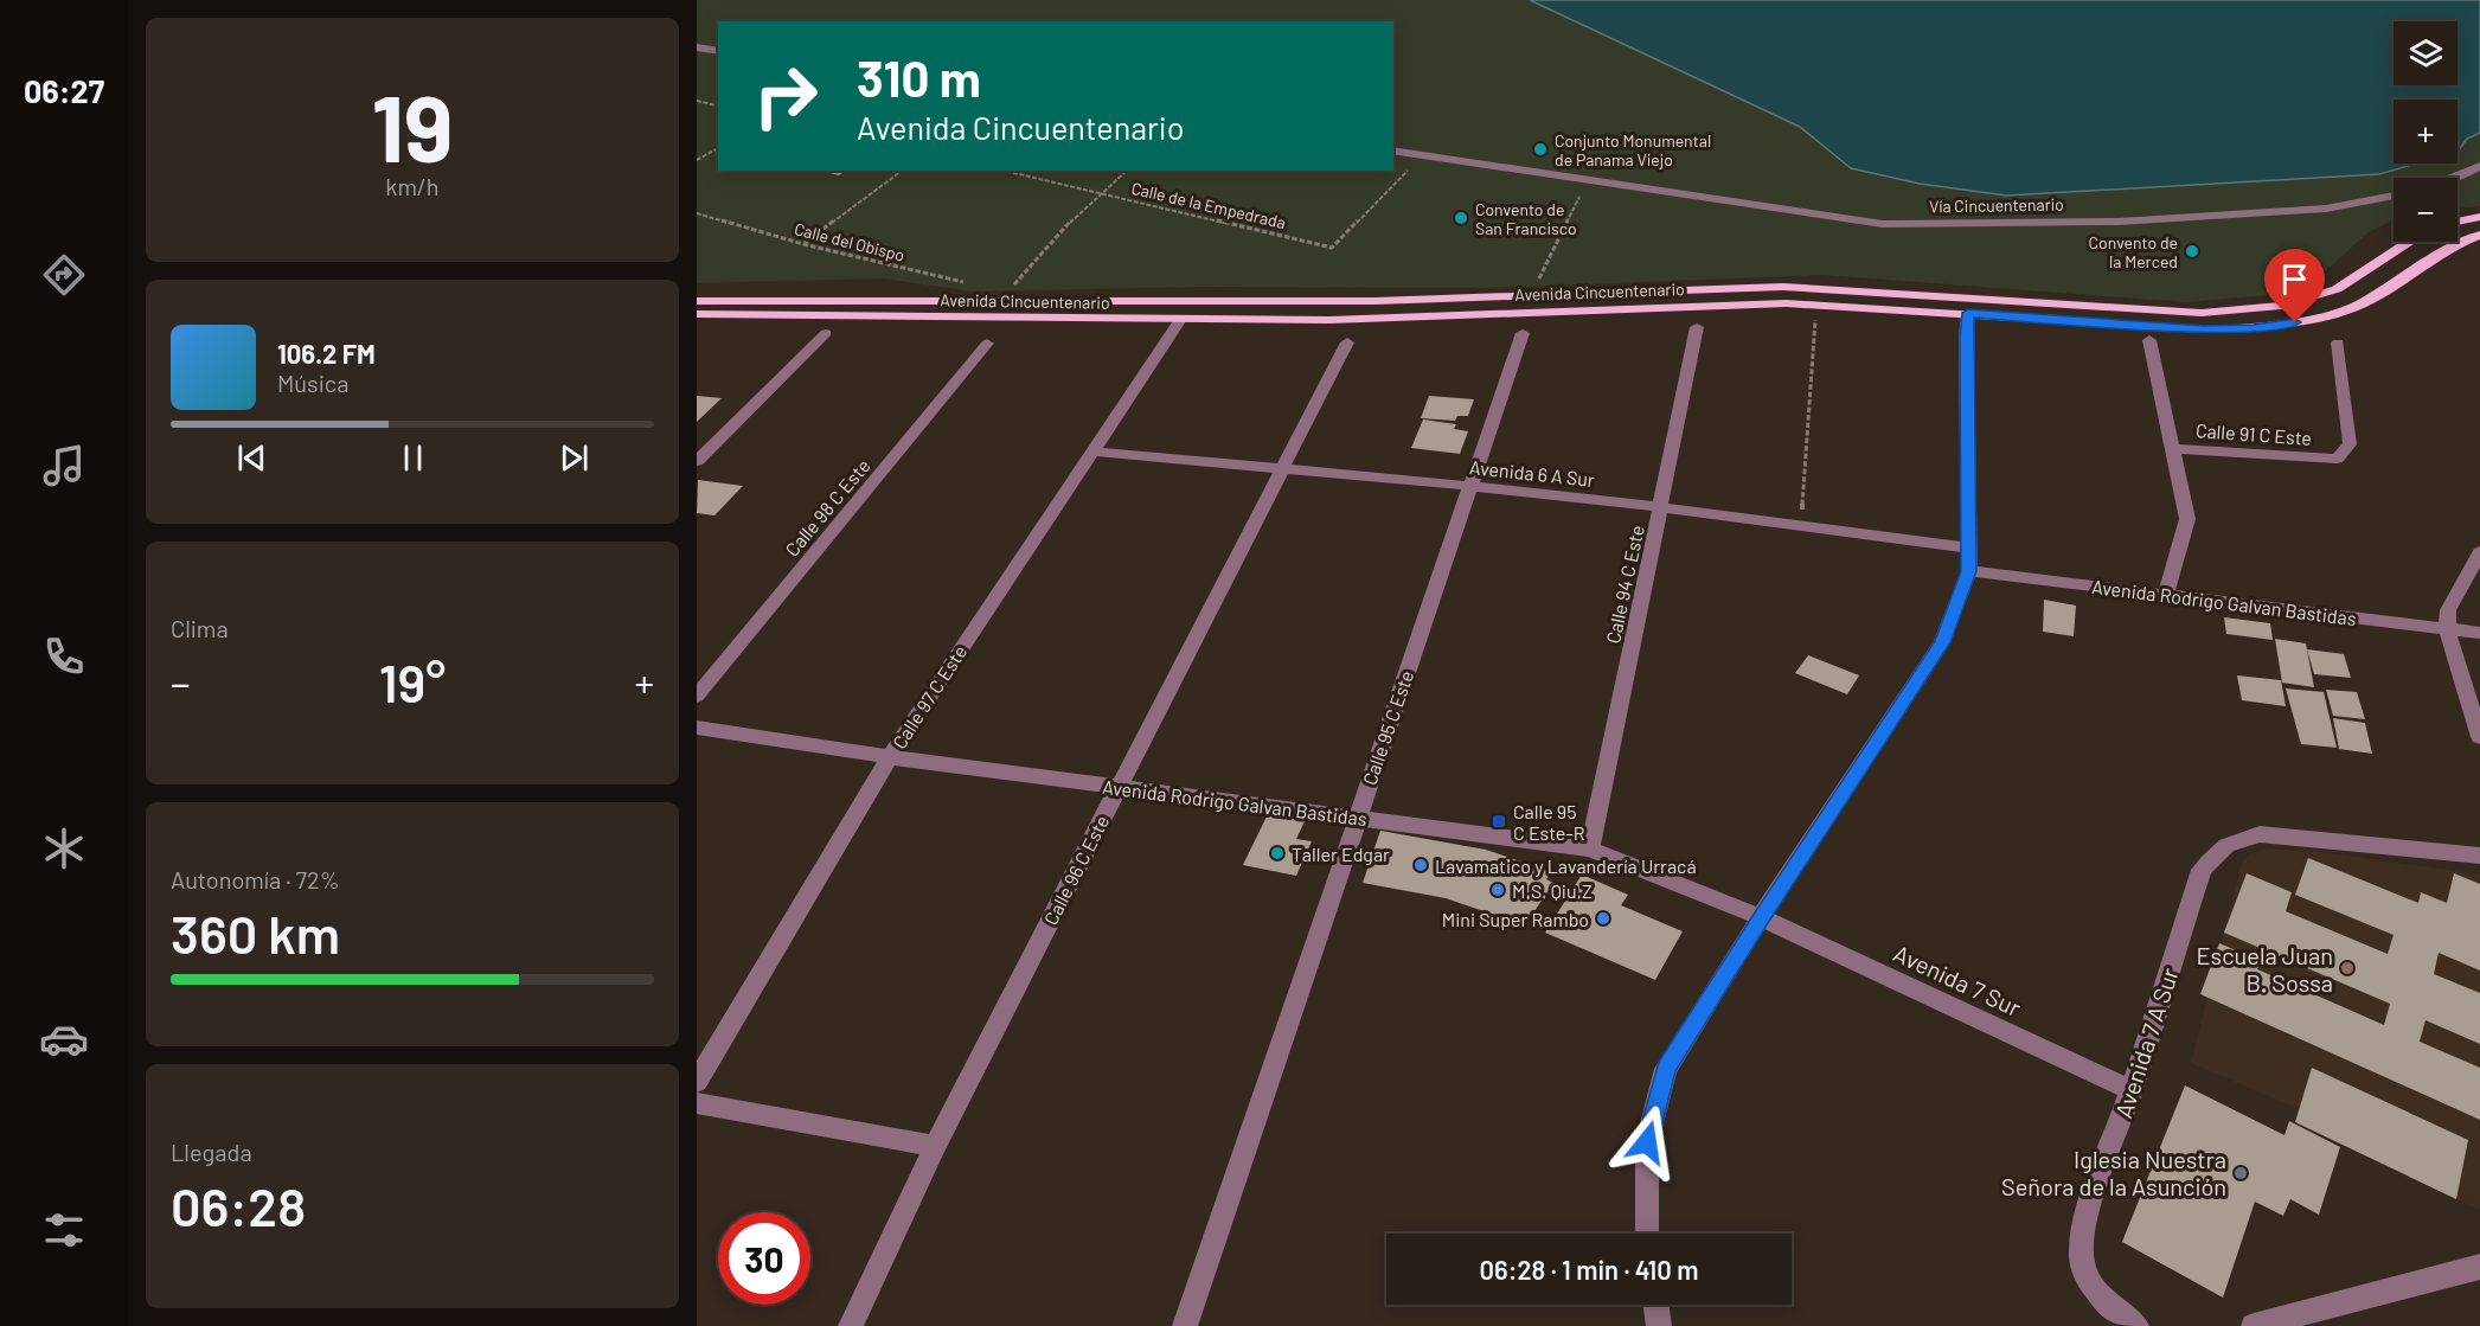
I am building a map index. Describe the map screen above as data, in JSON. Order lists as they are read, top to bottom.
{
  "streets": {
    "main road": ["Avenida Cincuentenario"],
    "street": [
      "Vía Cincuentenario",
      "Calle 91 C Este",
      "Avenida 6 A Sur",
      "Calle 98 C Este",
      "Calle 94 C Este",
      "Avenida Rodrigo Galvan Bastidas",
      "Calle 97 C Este",
      "Calle 95 C Este",
      "Calle 96 C Este",
      "Avenida 7 Sur",
      "Avenida 7 A Sur"
    ],
    "path": ["Calle de la Empedrada", "Calle del Obispo"]
  },
  "crossings": [
    ["Calle de la Empedrada", "Vía Cincuentenario"],
    ["Avenida Cincuentenario", "Calle 97 C Este"],
    ["Avenida 6 A Sur", "Calle 94 C Este"],
    ["Avenida 6 A Sur", "Calle 97 C Este"],
    ["Avenida 6 A Sur", "Calle 95 C Este"],
    ["Avenida 6 A Sur", "Calle 96 C Este"],
    ["Calle 94 C Este", "Avenida Rodrigo Galvan Bastidas"],
    ["Avenida Rodrigo Galvan Bastidas", "Calle 97 C Este"],
    ["Avenida Rodrigo Galvan Bastidas", "Calle 95 C Este"],
    ["Avenida Rodrigo Galvan Bastidas", "Calle 96 C Este"],
    ["Avenida Rodrigo Galvan Bastidas", "Avenida 7 Sur"],
    ["Avenida 7 Sur", "Avenida 7 A Sur"]
  ],
  "places": {
    "other": [
      "Conjunto Monumental de Panama Viejo",
      "Convento de San Francisco",
      "Convento de la Merced",
      "Taller Edgar",
      "Lavamatico y Lavandería Urracá",
      "M.S. Qiu.Z",
      "Mini Super Rambo",
      "Escuela Juan B. Sossa",
      "Iglesia Nuestra Señora de la Asunción"
    ],
    "transit": ["Calle 95 C Este-R"]
  },
  "page": {
    "tabs": "06:27",
    "tile": [
      ["19", "km/h"],
      "Clima",
      ["Autonomía · 72%", "360 km"],
      ["Llegada", "06:28"]
    ],
    "map_buttons": ["+", "−"],
    "turn": ["310 m", "Avenida Cincuentenario"],
    "song": ["106.2 FM", "Música"],
    "heat": ["−", "19°", "+"],
    "limit": "30",
    "trip": "06:28 · 1 min · 410 m"
  }
}
